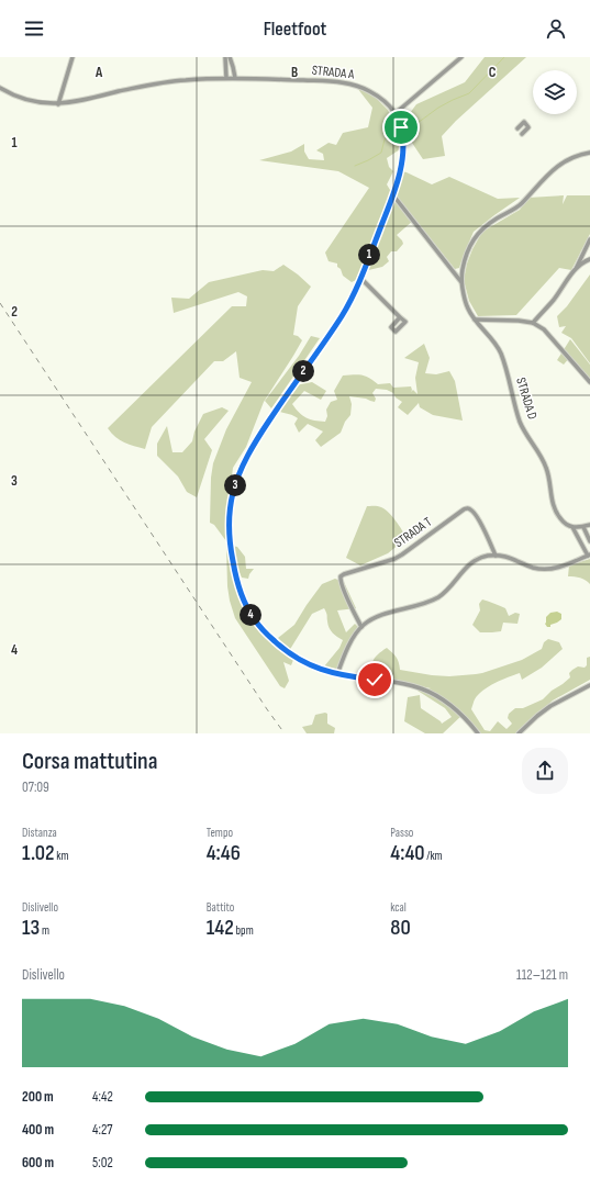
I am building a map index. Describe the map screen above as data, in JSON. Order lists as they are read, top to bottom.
{
  "streets": {
    "street": ["STRADA A", "STRADA D", "STRADA T"]
  },
  "crossings": [
    ["STRADA A", "STRADA D"]
  ],
  "page": {
    "header": "Fleetfoot",
    "pins": [
      "1",
      "2",
      "3",
      "4"
    ],
    "heading": ["Corsa mattutina", "07:09"],
    "stats": [
      ["Distanza", "1.02 km"],
      ["Tempo", "4:46"],
      ["Passo", "4:40 /km"],
      ["Dislivello", "13 m"],
      ["Battito", "142 bpm"],
      ["kcal", "80"]
    ],
    "chart": ["Dislivello", "112–121 m"],
    "list": [
      {
        "name": "200 m",
        "note": "4:42"
      },
      {
        "name": "400 m",
        "note": "4:27"
      },
      {
        "name": "600 m",
        "note": "5:02"
      }
    ]
  },
  "grid": {
    "columns": ["A", "B", "C"],
    "rows": [
      "1",
      "2",
      "3",
      "4"
    ]
  }
}
